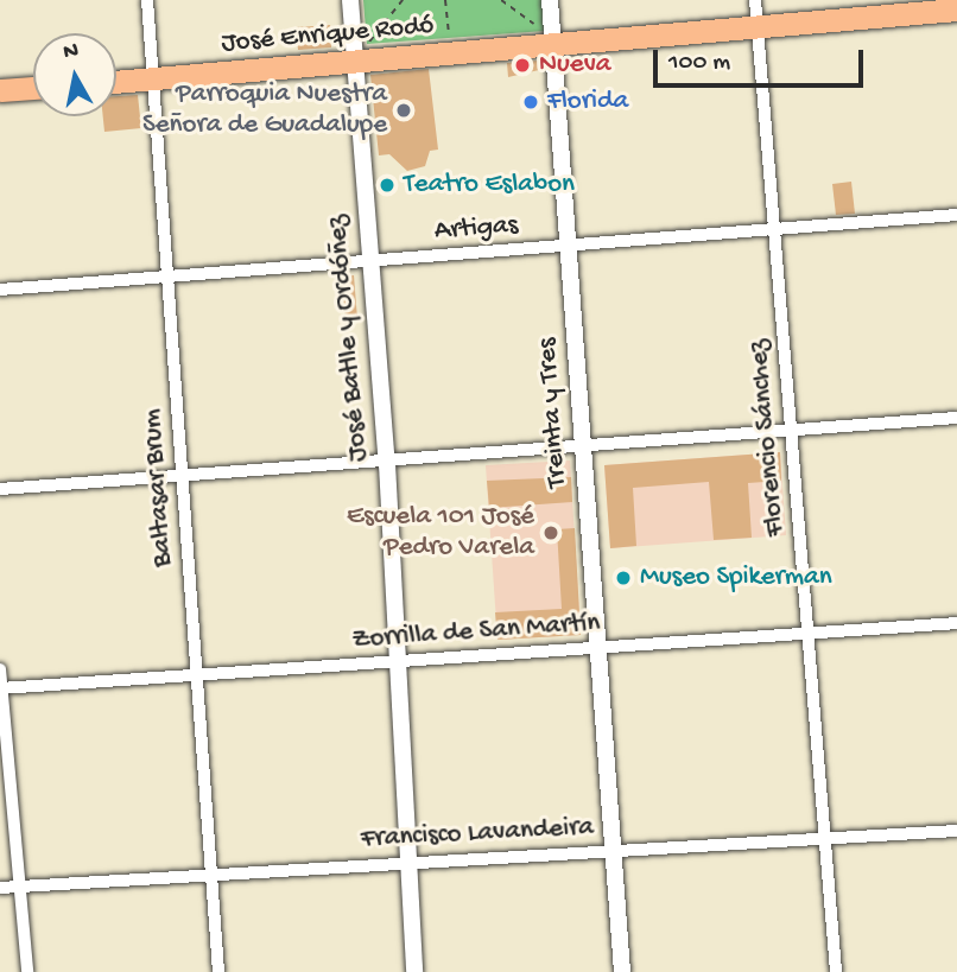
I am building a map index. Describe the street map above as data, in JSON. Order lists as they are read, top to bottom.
{
  "streets": {
    "highway": ["José Enrique Rodó"],
    "street": [
      "Artigas",
      "José Batlle y Ordóñez",
      "Treinta y Tres",
      "Florencio Sánchez",
      "Baltasar Brum",
      "Zorrilla de San Martín",
      "Francisco Lavandeira"
    ]
  },
  "crossings": [
    ["José Enrique Rodó", "José Batlle y Ordóñez"],
    ["José Enrique Rodó", "Treinta y Tres"],
    ["José Enrique Rodó", "Florencio Sánchez"],
    ["José Enrique Rodó", "Baltasar Brum"],
    ["Artigas", "José Batlle y Ordóñez"],
    ["Artigas", "Treinta y Tres"],
    ["Artigas", "Florencio Sánchez"],
    ["Artigas", "Baltasar Brum"],
    ["José Batlle y Ordóñez", "Zorrilla de San Martín"],
    ["José Batlle y Ordóñez", "Francisco Lavandeira"],
    ["Treinta y Tres", "Zorrilla de San Martín"],
    ["Treinta y Tres", "Francisco Lavandeira"],
    ["Florencio Sánchez", "Zorrilla de San Martín"],
    ["Florencio Sánchez", "Francisco Lavandeira"],
    ["Baltasar Brum", "Zorrilla de San Martín"],
    ["Baltasar Brum", "Francisco Lavandeira"]
  ],
  "places": [
    "Nueva",
    "Florida",
    "Parroquia Nuestra Señora de Guadalupe",
    "Teatro Eslabon",
    "Escuela 101 José Pedro Varela",
    "Museo Spikerman"
  ],
  "scale_bar": "100 m",
  "north": "top"
}
